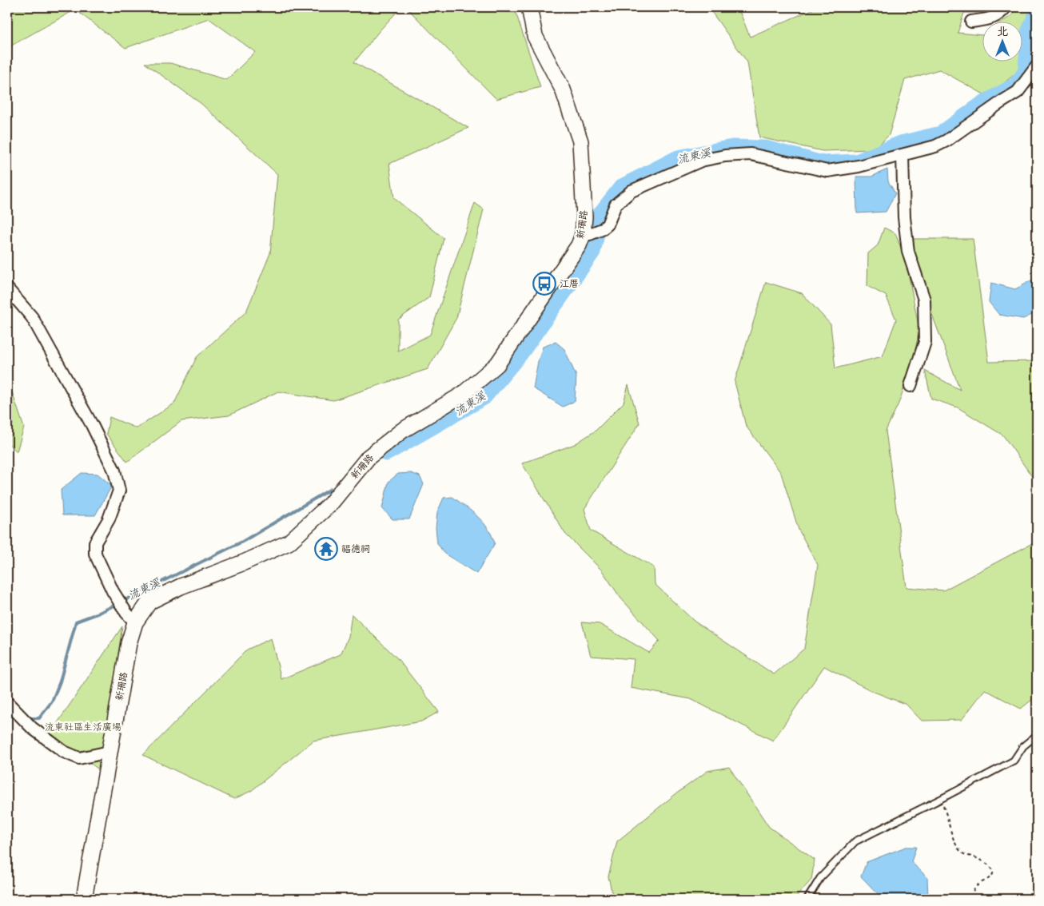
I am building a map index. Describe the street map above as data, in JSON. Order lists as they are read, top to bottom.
{
  "streets": {
    "street": ["新珊路"]
  },
  "water": ["流東溪"],
  "parks": ["流東社區生活廣場"],
  "places": {
    "bus stop": ["江厝"],
    "temple": ["福德祠"]
  },
  "north": "top"
}
